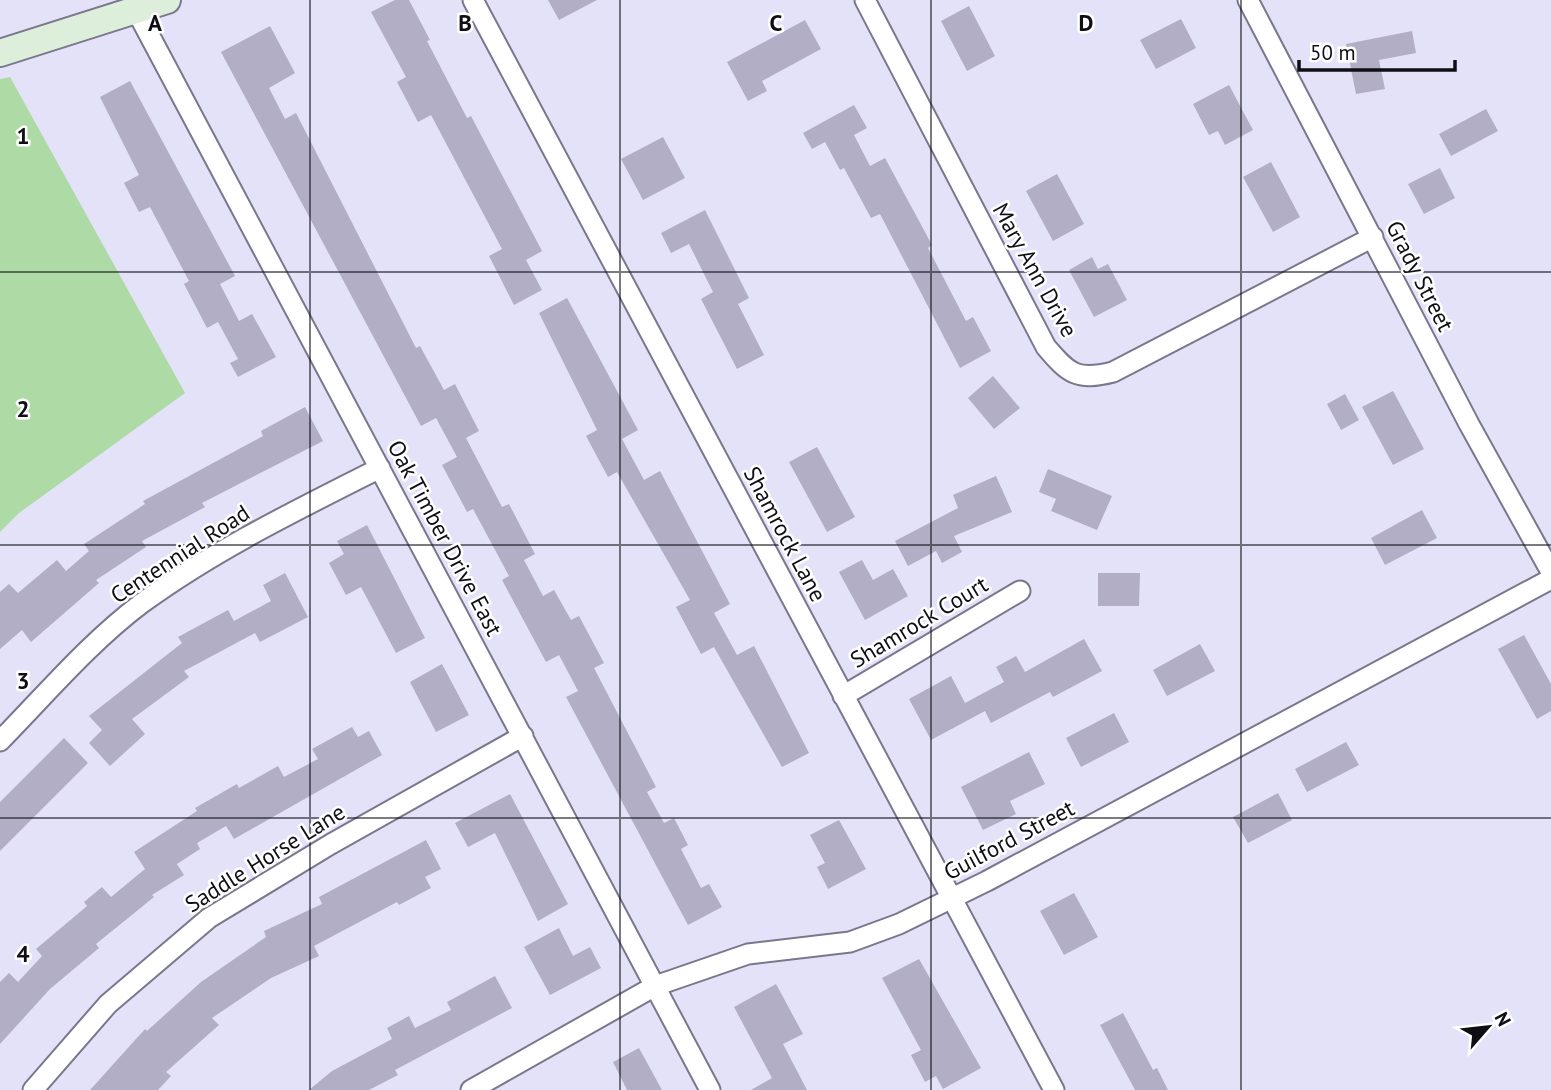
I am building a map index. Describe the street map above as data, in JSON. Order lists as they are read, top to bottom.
{
  "streets": {
    "street": [
      "Mary Ann Drive",
      "Grady Street",
      "Shamrock Lane",
      "Oak Timber Drive East",
      "Centennial Road",
      "Shamrock Court",
      "Guilford Street",
      "Saddle Horse Lane"
    ]
  },
  "crossings": [
    ["Mary Ann Drive", "Grady Street"],
    ["Shamrock Lane", "Shamrock Court"],
    ["Shamrock Lane", "Guilford Street"],
    ["Oak Timber Drive East", "Centennial Road"],
    ["Oak Timber Drive East", "Guilford Street"],
    ["Oak Timber Drive East", "Saddle Horse Lane"]
  ],
  "scale_bar": "50 m",
  "north": "top right",
  "grid": {
    "columns": [
      "A",
      "B",
      "C",
      "D"
    ],
    "rows": [
      "1",
      "2",
      "3",
      "4"
    ]
  }
}
